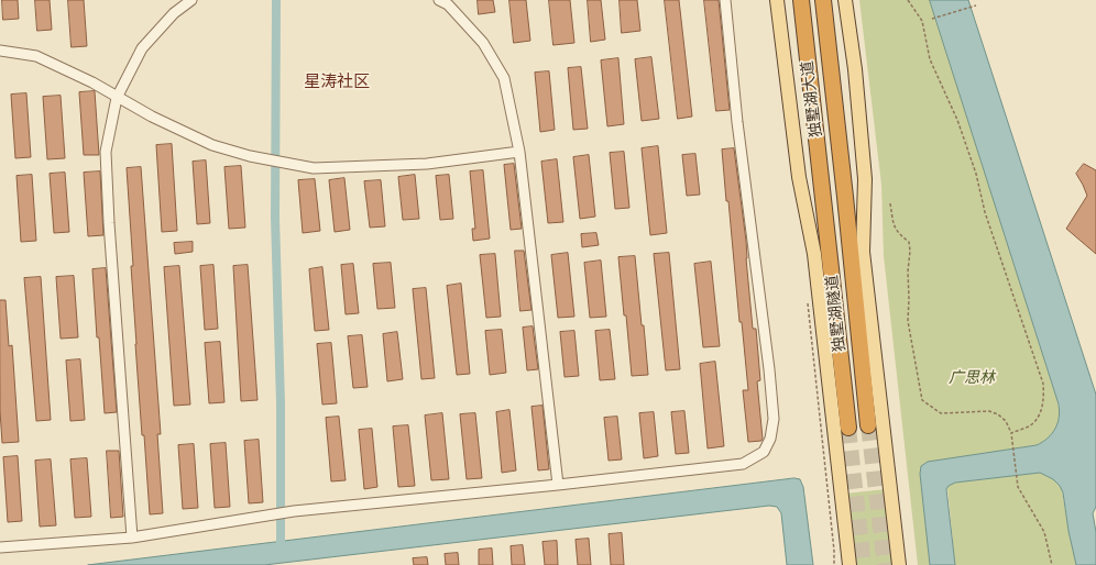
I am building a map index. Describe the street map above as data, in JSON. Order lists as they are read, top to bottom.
{
  "streets": {
    "highway": ["独墅湖大道", "独墅湖隧道"]
  },
  "crossings": [
    ["独墅湖大道", "独墅湖隧道"]
  ],
  "districts": ["星涛社区"],
  "parks": ["广思林"]
}
